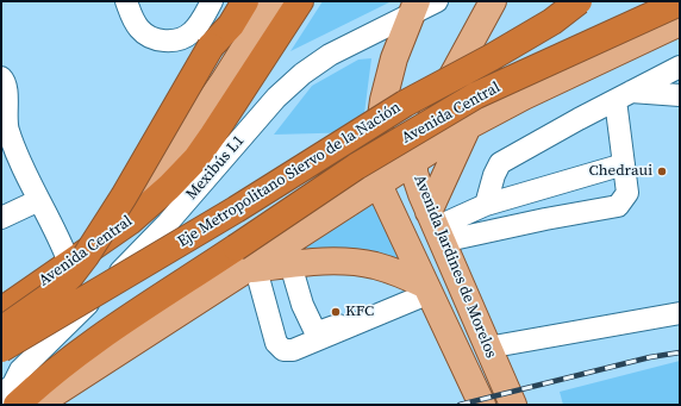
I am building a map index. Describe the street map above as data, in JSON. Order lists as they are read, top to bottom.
{
  "streets": {
    "highway": ["Avenida Central", "Eje Metropolitano Siervo de la Nación"],
    "main road": ["Avenida Jardines de Morelos"],
    "street": ["Mexibús L1"]
  },
  "crossings": [
    ["Mexibús L1", "Avenida Jardines de Morelos"]
  ],
  "places": ["Chedraui", "KFC"]
}
